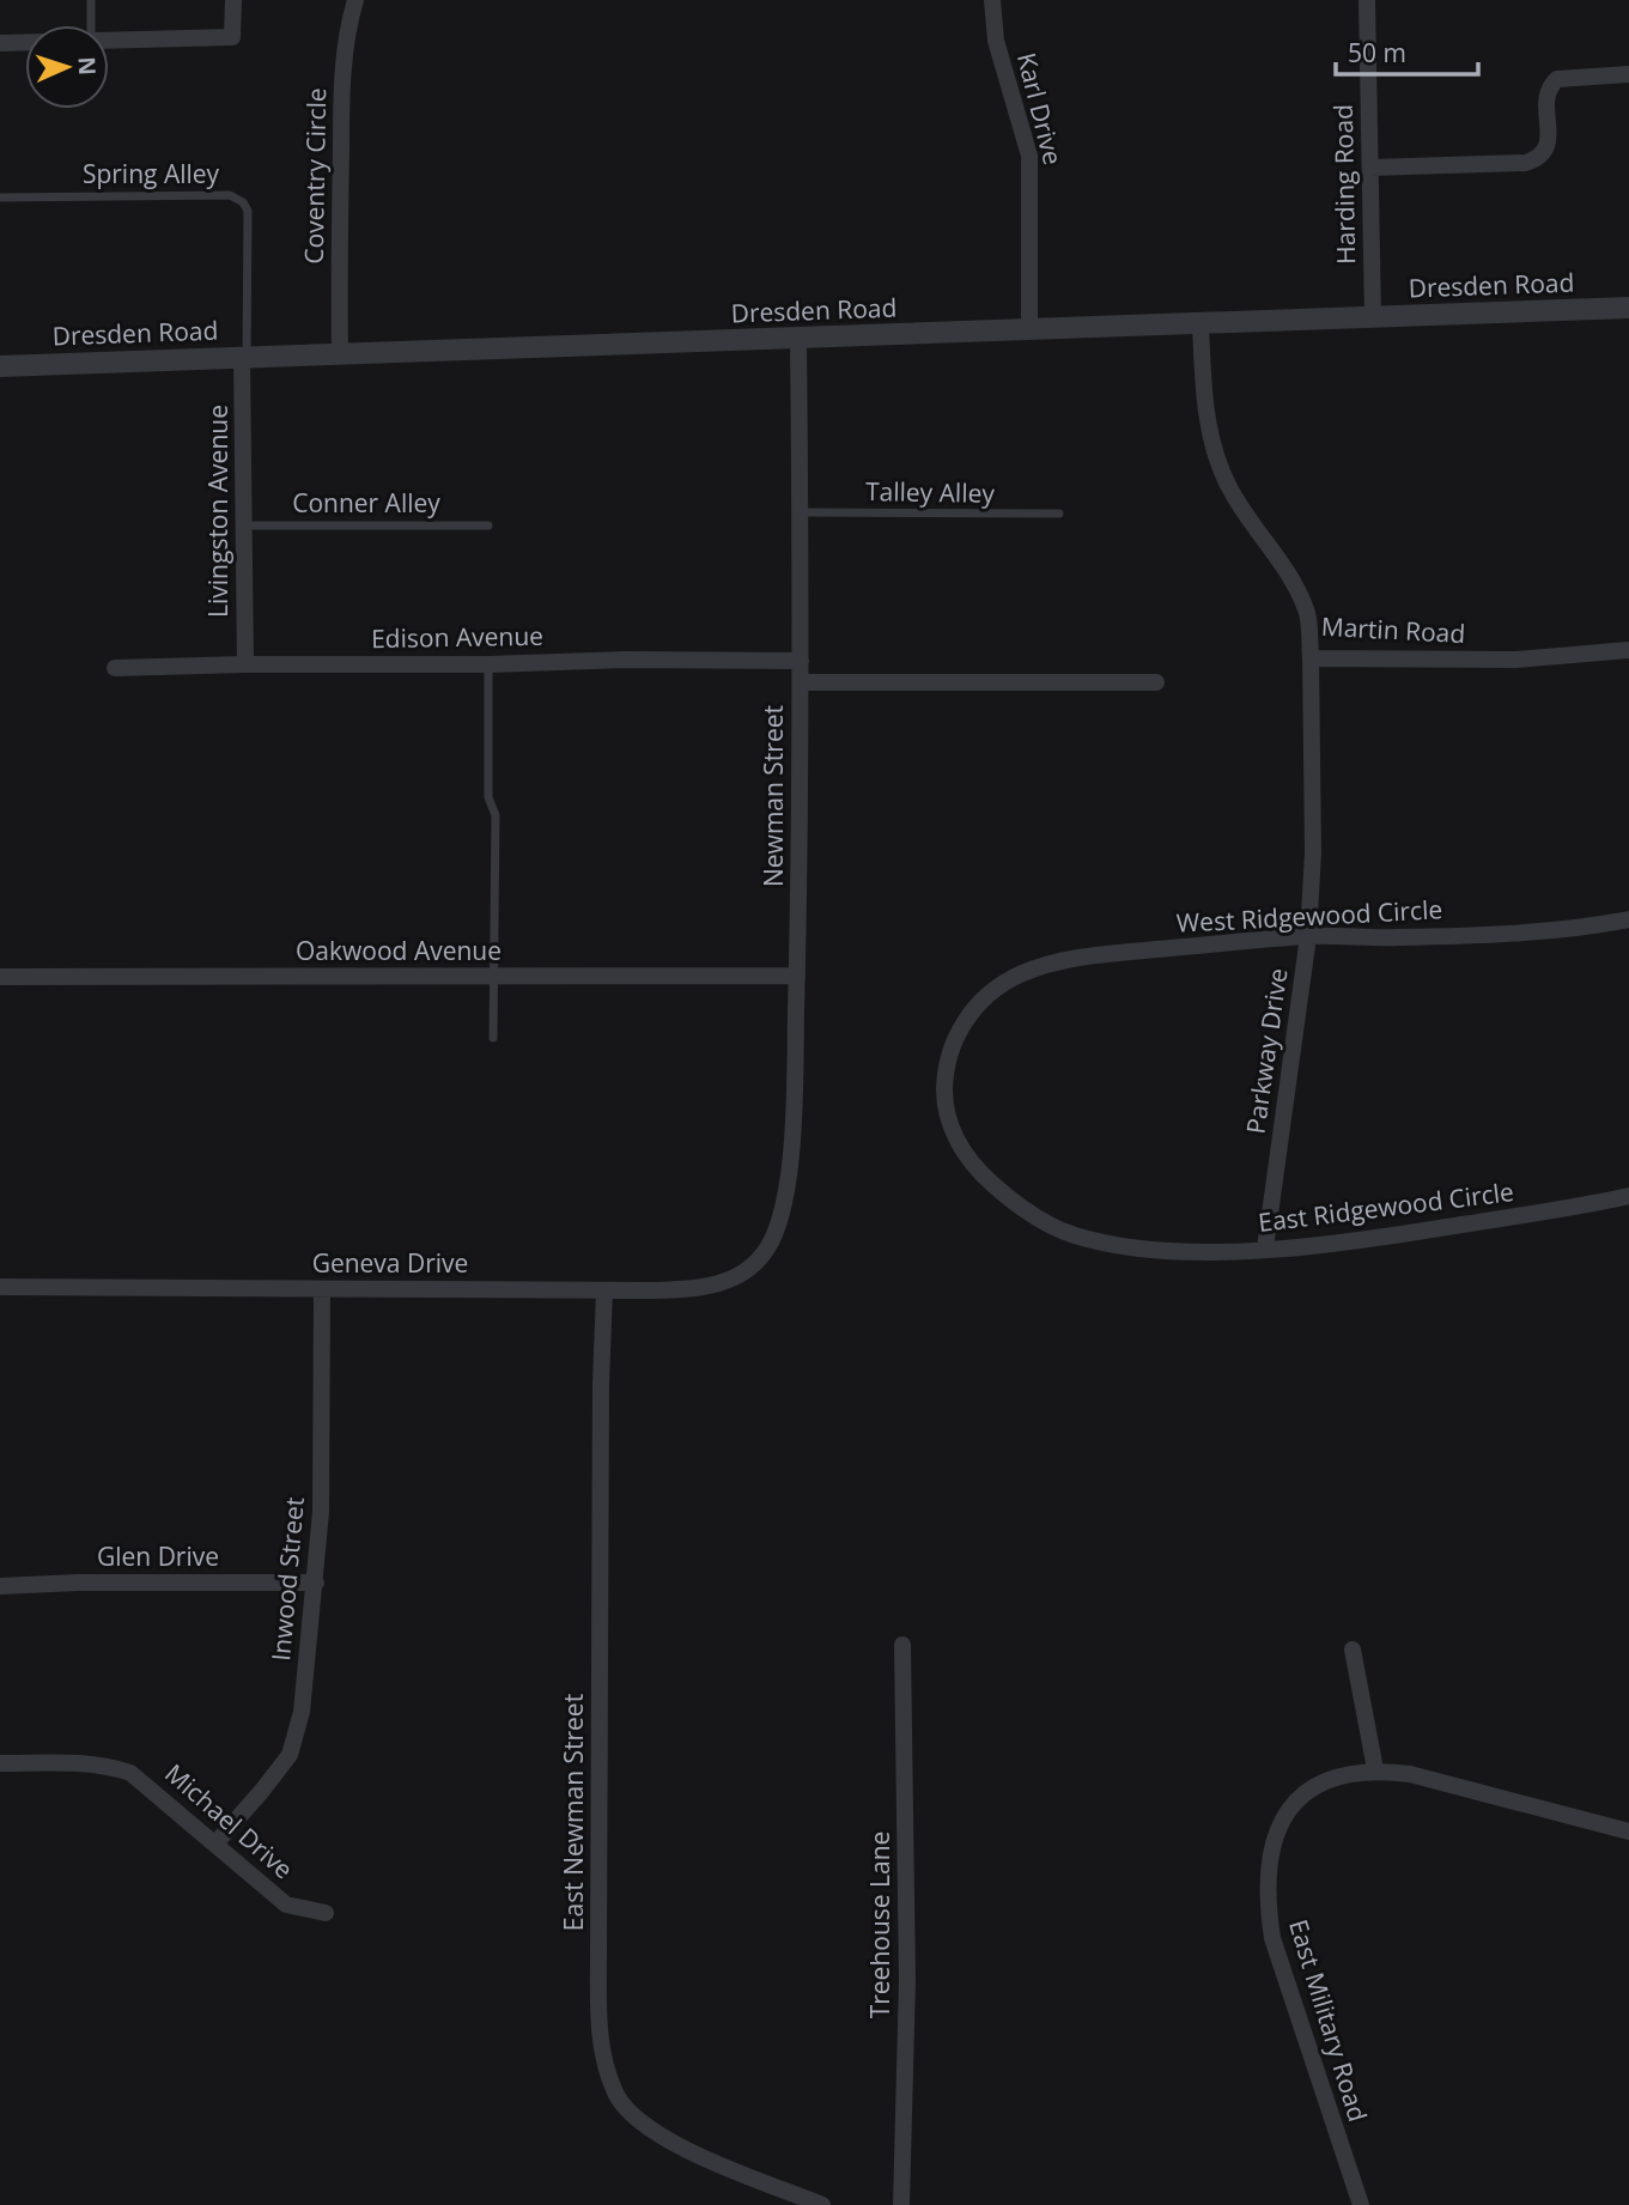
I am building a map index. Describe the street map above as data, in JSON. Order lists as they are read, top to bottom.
{
  "streets": {
    "street": [
      "Karl Drive",
      "Coventry Circle",
      "Harding Road",
      "Dresden Road",
      "Livingston Avenue",
      "Martin Road",
      "Edison Avenue",
      "Newman Street",
      "West Ridgewood Circle",
      "Oakwood Avenue",
      "Parkway Drive",
      "East Ridgewood Circle",
      "Geneva Drive",
      "Glen Drive",
      "Inwood Street",
      "East Newman Street",
      "Michael Drive",
      "Treehouse Lane",
      "East Military Road"
    ],
    "lane": ["Spring Alley", "Talley Alley", "Conner Alley"]
  },
  "crossings": [
    ["Karl Drive", "Dresden Road"],
    ["Spring Alley", "Dresden Road"],
    ["Spring Alley", "Livingston Avenue"],
    ["Coventry Circle", "Dresden Road"],
    ["Harding Road", "Dresden Road"],
    ["Dresden Road", "Livingston Avenue"],
    ["Dresden Road", "Martin Road"],
    ["Dresden Road", "Newman Street"],
    ["Talley Alley", "Newman Street"],
    ["Conner Alley", "Livingston Avenue"],
    ["Livingston Avenue", "Edison Avenue"],
    ["Martin Road", "Parkway Drive"],
    ["Edison Avenue", "Newman Street"],
    ["Newman Street", "Oakwood Avenue"],
    ["Newman Street", "Geneva Drive"],
    ["West Ridgewood Circle", "Parkway Drive"],
    ["West Ridgewood Circle", "East Ridgewood Circle"],
    ["Parkway Drive", "East Ridgewood Circle"],
    ["Geneva Drive", "Inwood Street"],
    ["Geneva Drive", "East Newman Street"],
    ["Glen Drive", "Inwood Street"],
    ["Inwood Street", "Michael Drive"]
  ],
  "scale_bar": "50 m",
  "north": "right"
}
